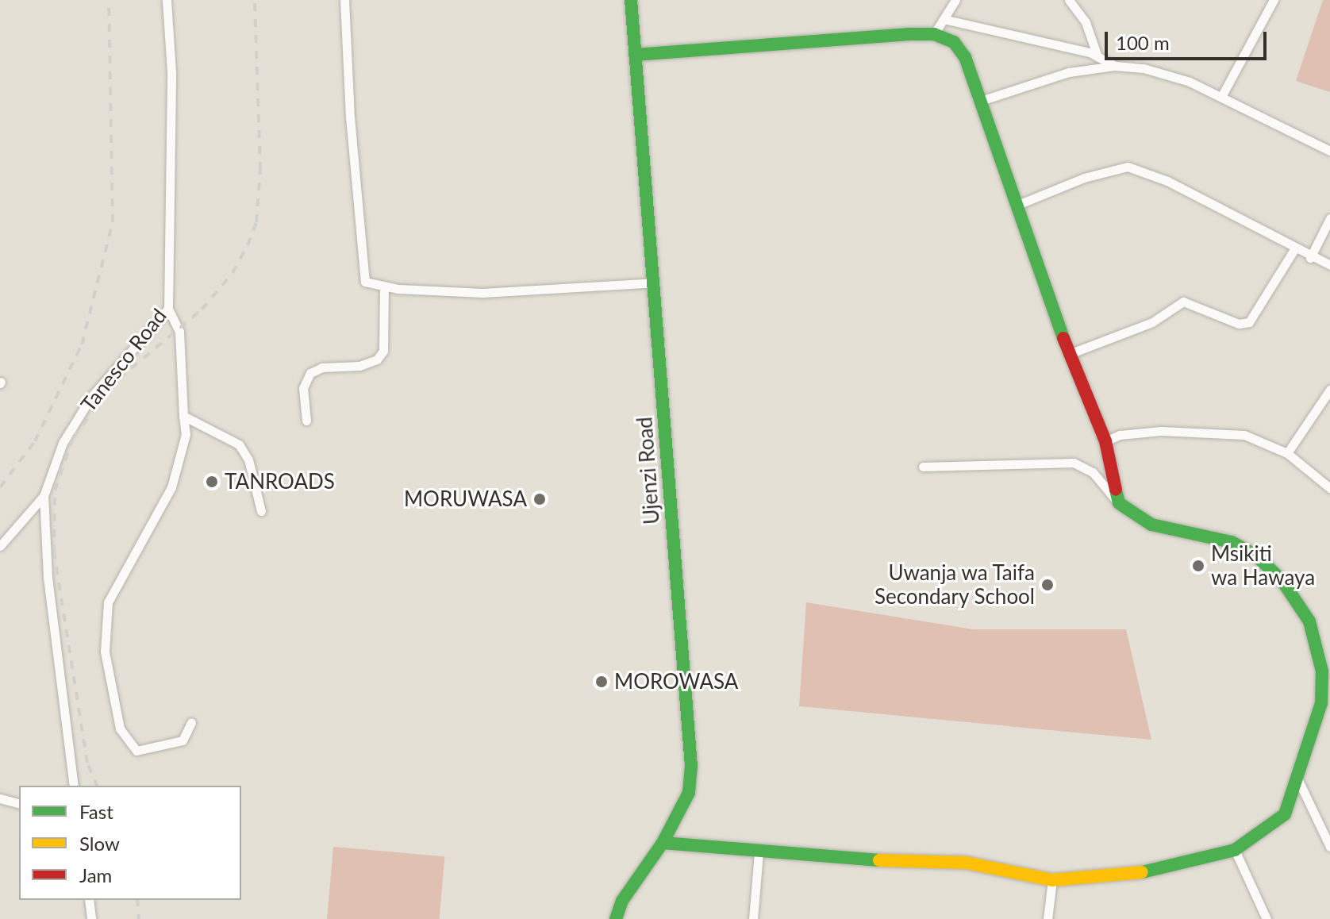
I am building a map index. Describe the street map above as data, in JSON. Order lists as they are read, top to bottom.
{
  "streets": {
    "street": ["Tanesco Road", "Ujenzi Road"]
  },
  "places": [
    "TANROADS",
    "MORUWASA",
    "Msikiti wa Hawaya",
    "Uwanja wa Taifa Secondary School",
    "MOROWASA"
  ],
  "legend": ["Fast", "Slow", "Jam"],
  "scale_bar": "100 m"
}
